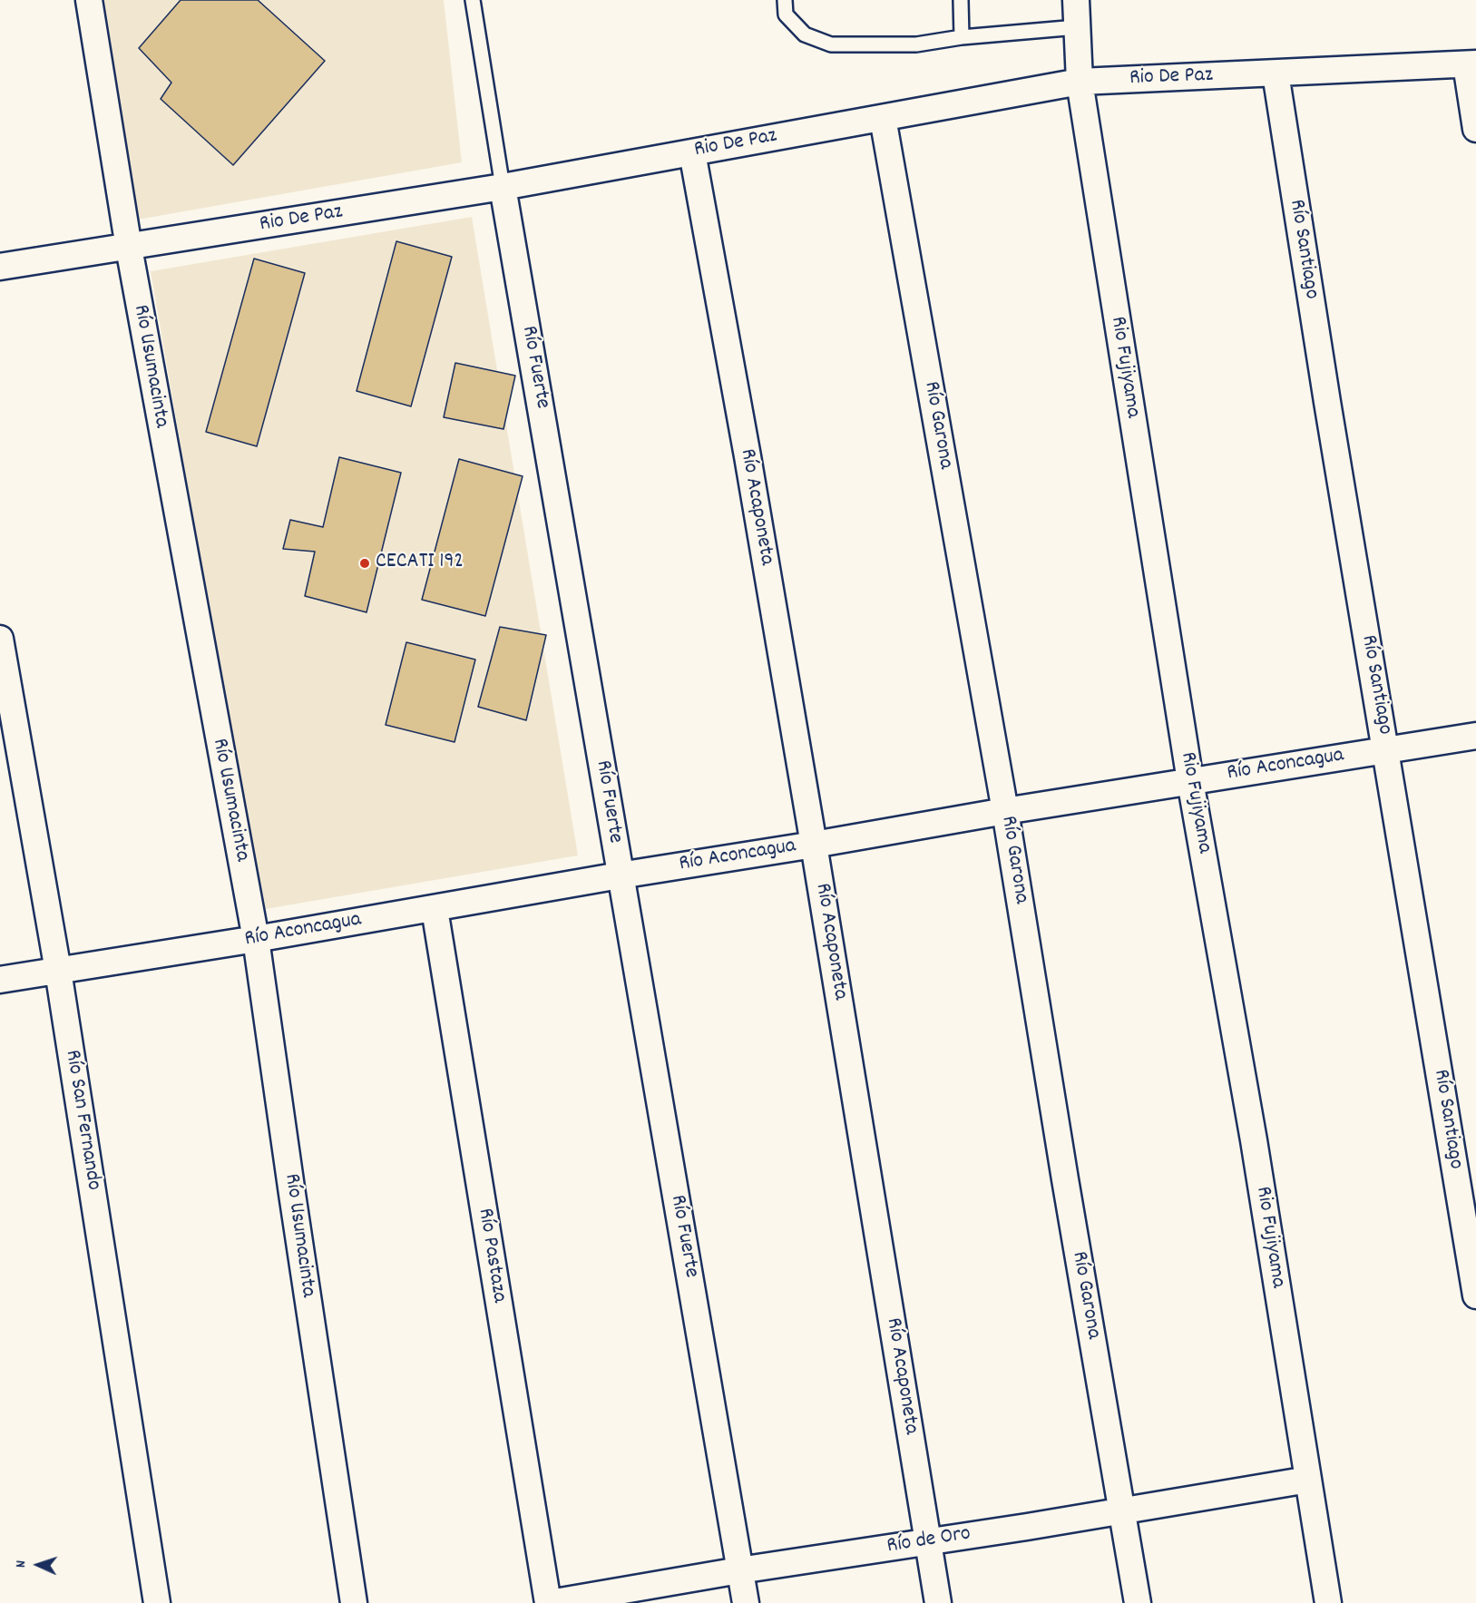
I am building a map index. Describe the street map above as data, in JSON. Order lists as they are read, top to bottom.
{
  "streets": {
    "street": [
      "Rio De Paz",
      "Río Santiago",
      "Río Usumacinta",
      "Río Fuerte",
      "Rio Fujiyama",
      "Río Garona",
      "Río Acaponeta",
      "Río Aconcagua",
      "Río San Fernando",
      "Río Pastaza",
      "Río de Oro"
    ]
  },
  "crossings": [
    ["Rio De Paz", "Río Santiago"],
    ["Rio De Paz", "Río Usumacinta"],
    ["Rio De Paz", "Río Fuerte"],
    ["Rio De Paz", "Rio Fujiyama"],
    ["Rio De Paz", "Río Garona"],
    ["Rio De Paz", "Río Acaponeta"],
    ["Río Santiago", "Río Aconcagua"],
    ["Río Usumacinta", "Río Aconcagua"],
    ["Río Fuerte", "Río Aconcagua"],
    ["Río Fuerte", "Río de Oro"],
    ["Rio Fujiyama", "Río Aconcagua"],
    ["Rio Fujiyama", "Río de Oro"],
    ["Río Garona", "Río Aconcagua"],
    ["Río Garona", "Río de Oro"],
    ["Río Acaponeta", "Río Aconcagua"],
    ["Río Acaponeta", "Río de Oro"],
    ["Río Aconcagua", "Río San Fernando"],
    ["Río Aconcagua", "Río Pastaza"],
    ["Río Pastaza", "Río de Oro"]
  ],
  "places": ["CECATI 192"],
  "north": "left"
}
